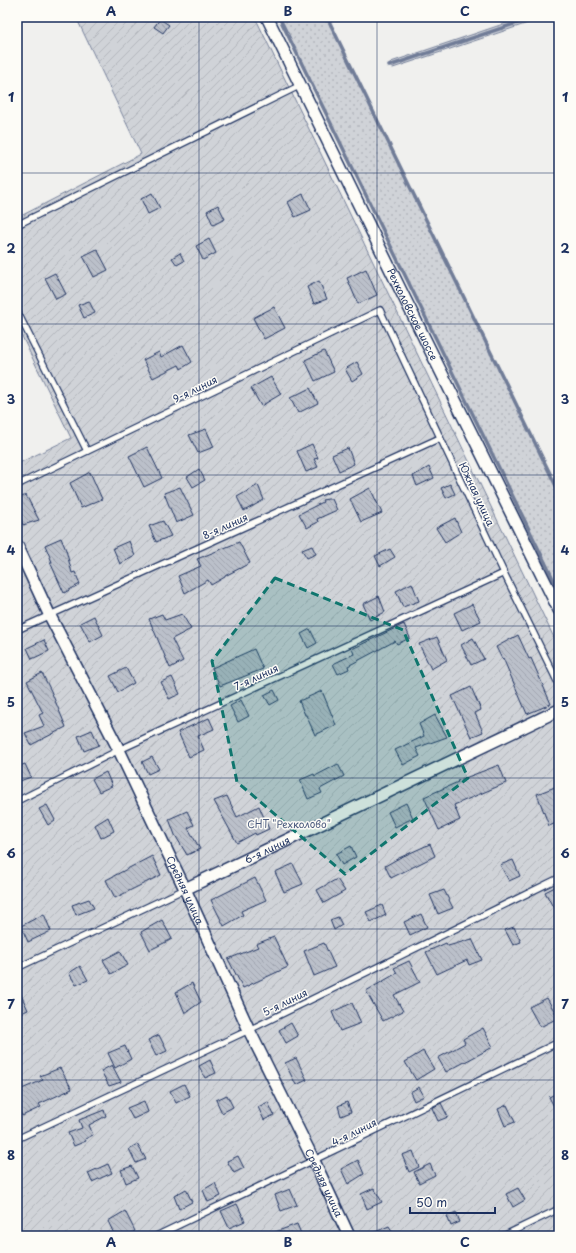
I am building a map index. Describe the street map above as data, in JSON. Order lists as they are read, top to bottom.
{
  "streets": {
    "street": ["Рехколовское шоссе", "6-я линия", "Средняя улица"],
    "lane": [
      "9-я линия",
      "Южная улица",
      "8-я линия",
      "7-я линия",
      "5-я линия",
      "4-я линия"
    ]
  },
  "crossings": [
    ["9-я линия", "Южная улица"],
    ["Южная улица", "8-я линия"],
    ["Южная улица", "7-я линия"],
    ["8-я линия", "Средняя улица"],
    ["7-я линия", "Средняя улица"],
    ["6-я линия", "Средняя улица"],
    ["Средняя улица", "5-я линия"],
    ["Средняя улица", "4-я линия"]
  ],
  "parks": ["СНТ \"Рехколово\""],
  "scale_bar": "50 m",
  "grid": {
    "columns": ["A", "B", "C"],
    "rows": [
      "1",
      "2",
      "3",
      "4",
      "5",
      "6",
      "7",
      "8"
    ]
  }
}
